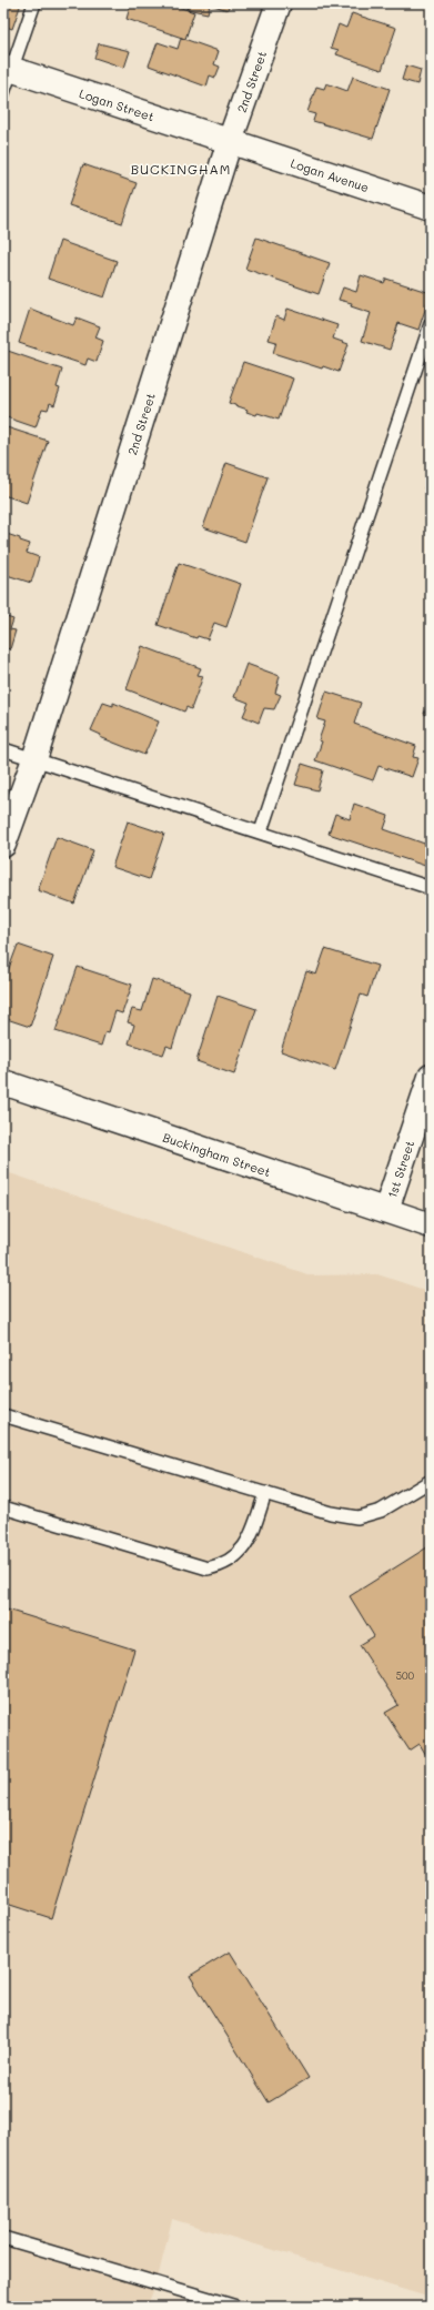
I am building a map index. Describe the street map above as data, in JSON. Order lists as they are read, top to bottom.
{
  "streets": {
    "street": [
      "2nd Street",
      "Logan Street",
      "Logan Avenue",
      "Buckingham Street",
      "1st Street"
    ]
  },
  "crossings": [
    ["2nd Street", "Logan Street"],
    ["2nd Street", "Logan Avenue"],
    ["Logan Street", "Logan Avenue"],
    ["Buckingham Street", "1st Street"]
  ],
  "districts": ["BUCKINGHAM"],
  "house_numbers": ["500"]
}
